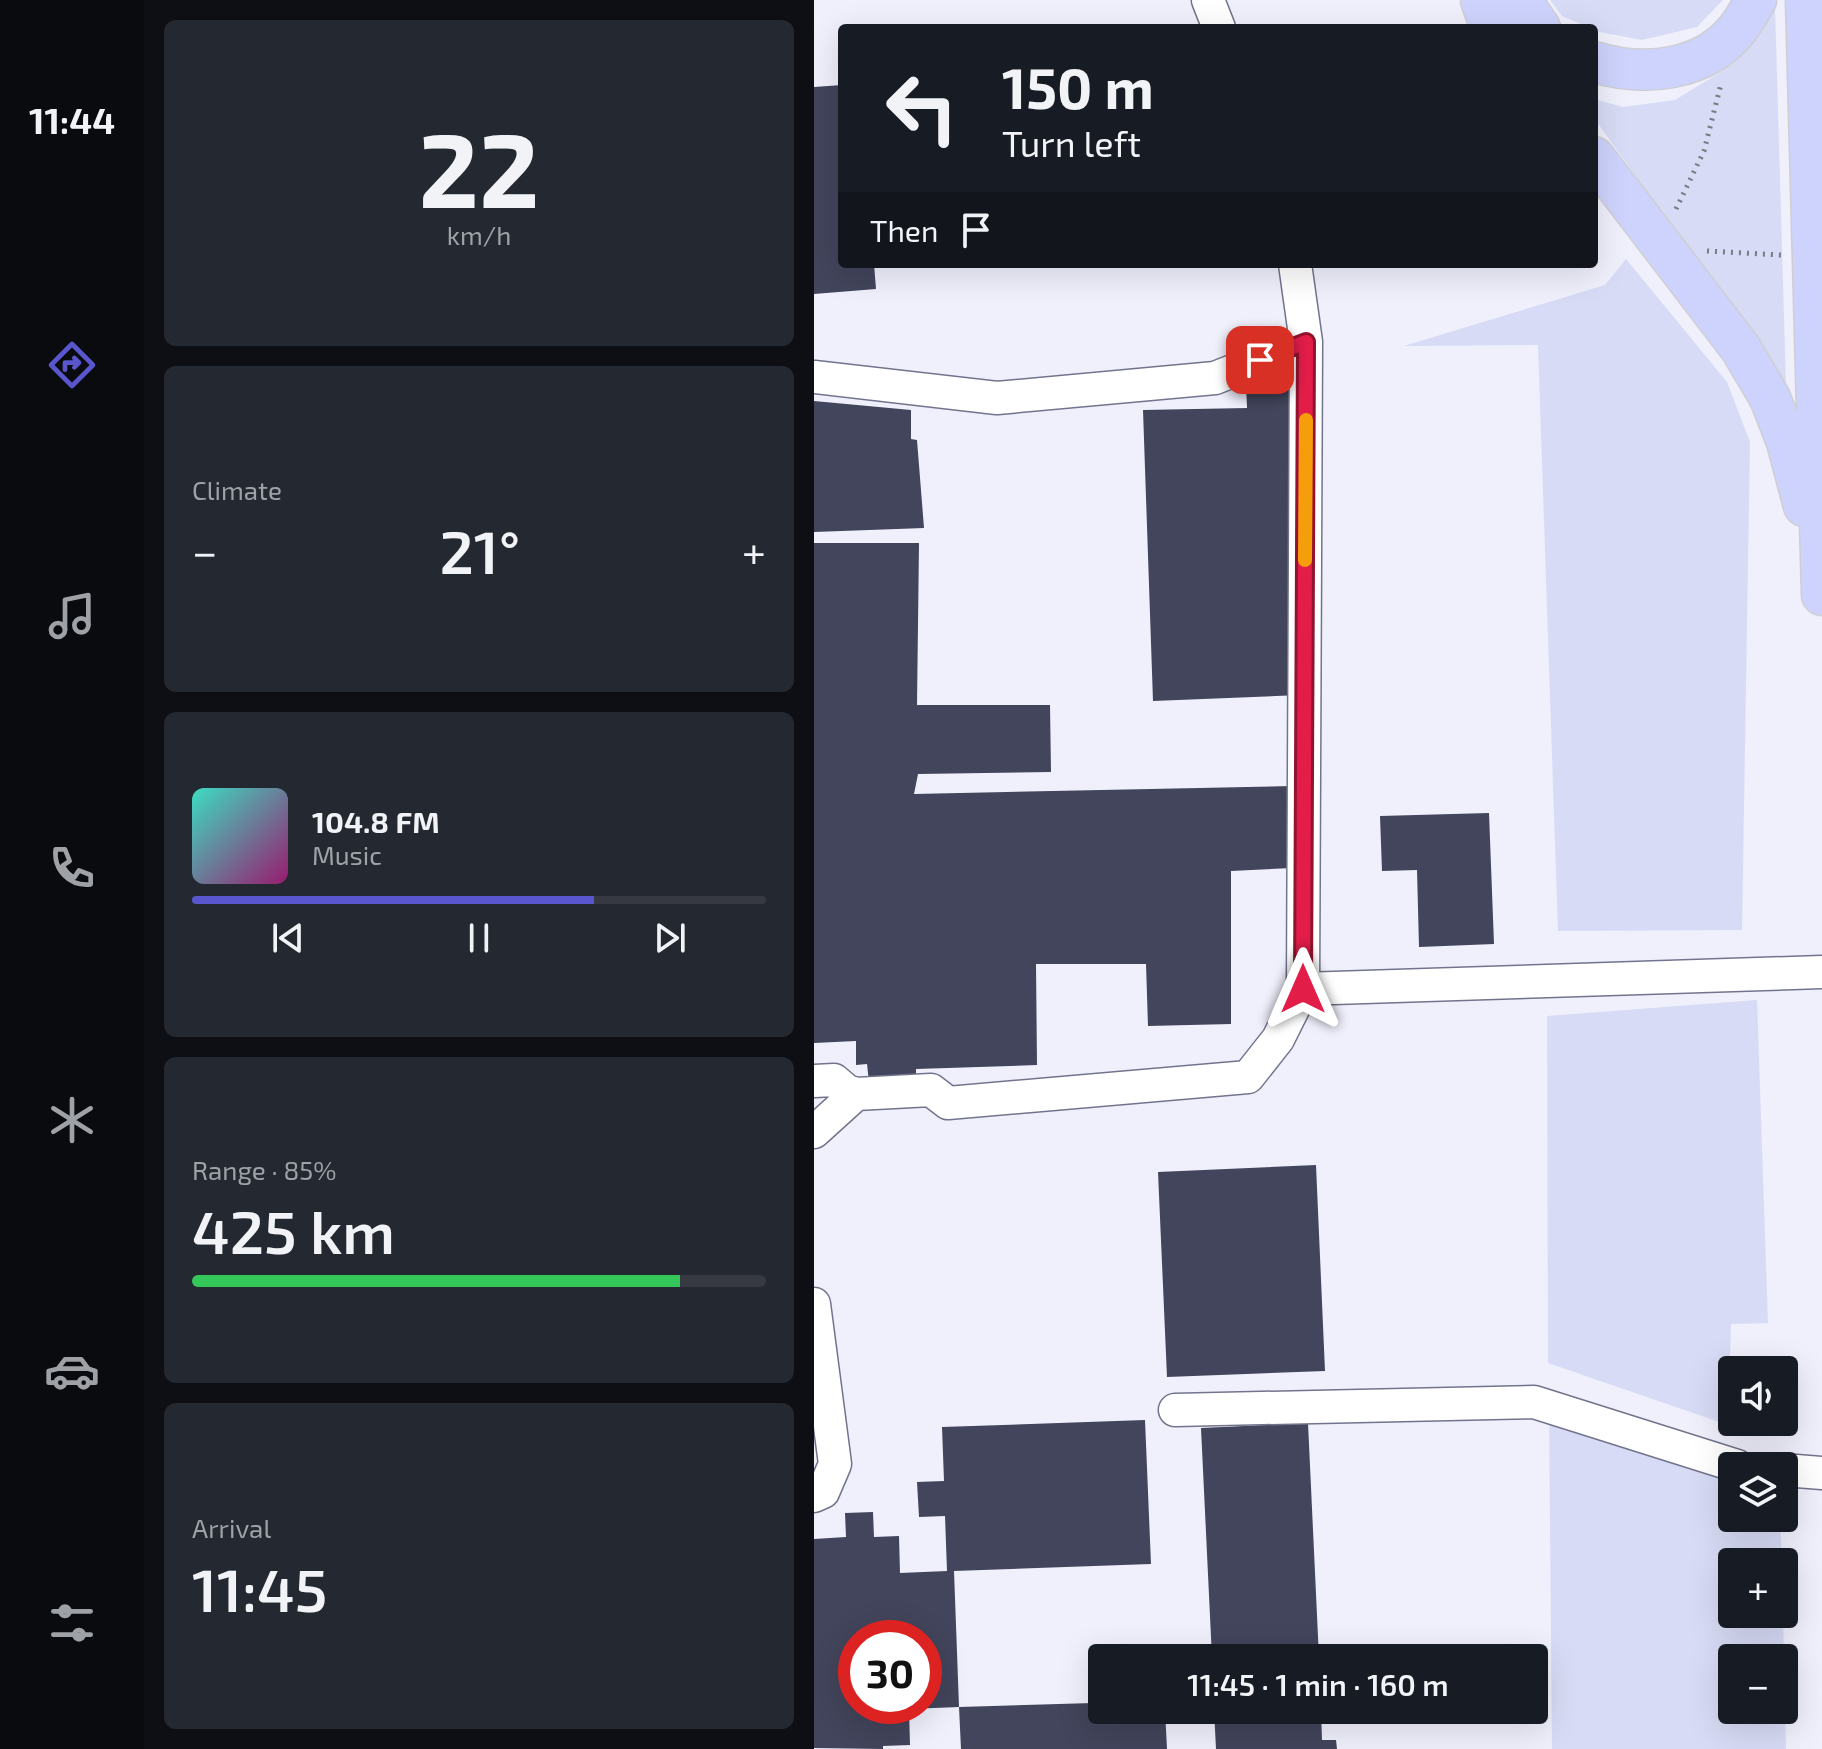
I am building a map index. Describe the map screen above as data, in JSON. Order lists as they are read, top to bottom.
{
  "page": {
    "tabs": "11:44",
    "tile": [
      ["22", "km/h"],
      "Climate",
      ["Range · 85%", "425 km"],
      ["Arrival", "11:45"]
    ],
    "turn": ["150 m", "Turn left"],
    "then": "Then",
    "heat": ["−", "21°", "+"],
    "song": ["104.8 FM", "Music"],
    "map_buttons": ["+", "−"],
    "limit": "30",
    "trip": "11:45 · 1 min · 160 m"
  }
}
